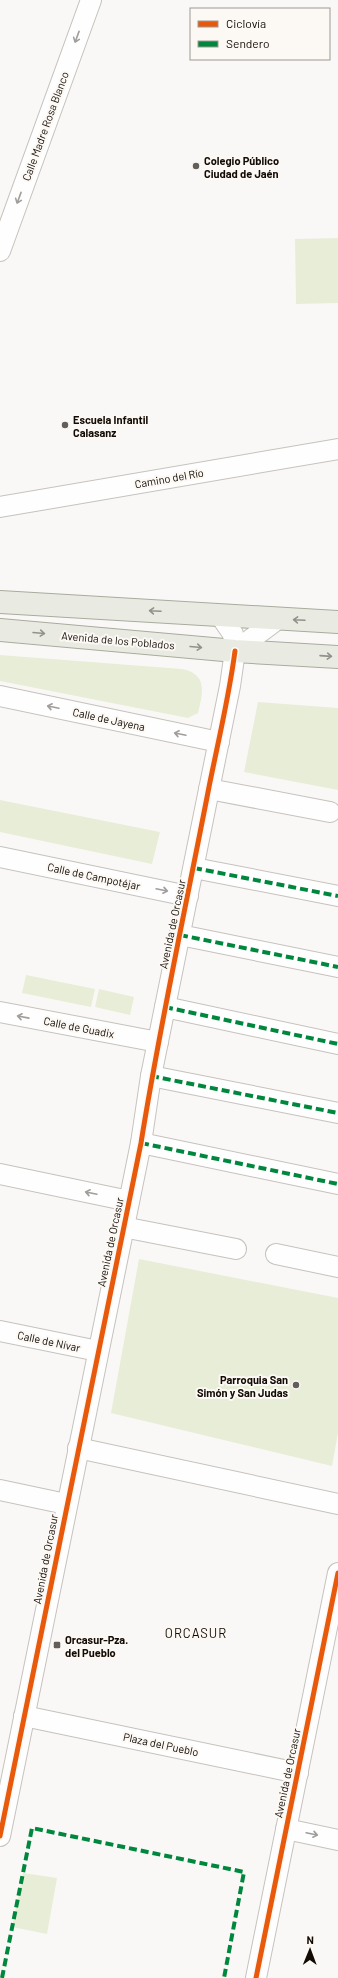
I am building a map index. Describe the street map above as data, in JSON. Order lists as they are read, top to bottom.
{
  "streets": {
    "main road": ["Avenida de los Poblados"],
    "street": [
      "Calle Madre Rosa Blanco",
      "Camino del Río",
      "Calle de Jayena",
      "Calle de Campotéjar",
      "Avenida de Orcasur",
      "Calle de Guadix",
      "Calle de Nívar",
      "Plaza del Pueblo"
    ]
  },
  "crossings": [
    ["Avenida de los Poblados", "Avenida de Orcasur"],
    ["Calle de Jayena", "Avenida de Orcasur"],
    ["Calle de Campotéjar", "Avenida de Orcasur"],
    ["Avenida de Orcasur", "Calle de Guadix"],
    ["Avenida de Orcasur", "Calle de Nívar"],
    ["Avenida de Orcasur", "Plaza del Pueblo"]
  ],
  "one_way": ["Calle Madre Rosa Blanco", "Calle de Jayena", "Calle de Campotéjar"],
  "districts": ["ORCASUR"],
  "places": {
    "other": ["Colegio Público Ciudad de Jaén", "Escuela Infantil Calasanz", "Parroquia San Simón y San Judas"],
    "transit": ["Orcasur-Pza. del Pueblo"]
  },
  "legend": ["Ciclovía", "Sendero"],
  "north": "top"
}
